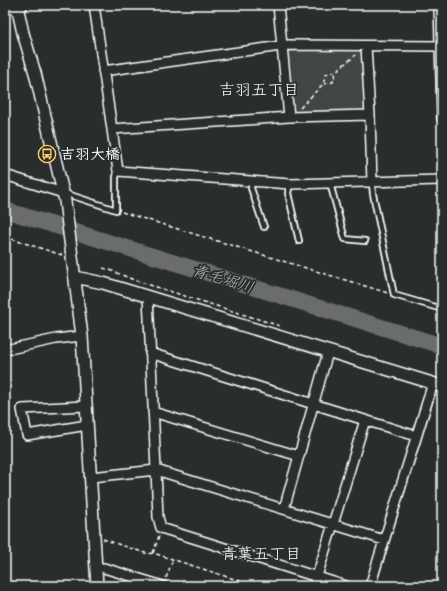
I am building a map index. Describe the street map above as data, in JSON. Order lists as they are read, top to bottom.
{
  "districts": ["吉羽五丁目", "青葉五丁目"],
  "water": ["青毛堀川"],
  "places": {
    "bus stop": ["吉羽大橋"]
  }
}
